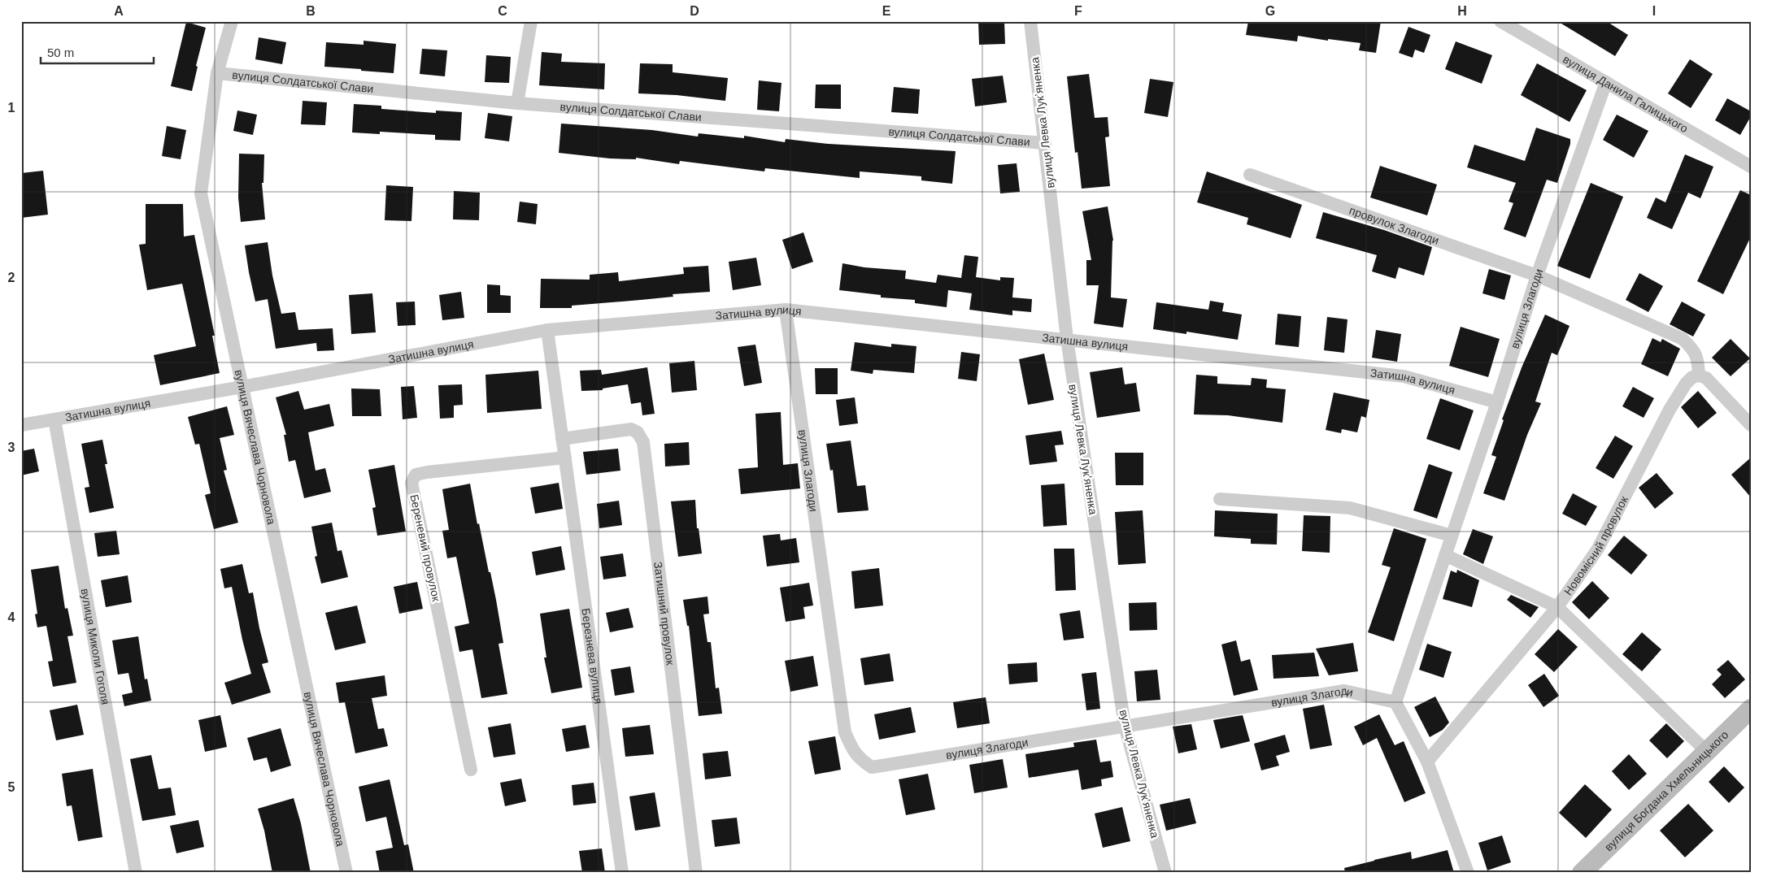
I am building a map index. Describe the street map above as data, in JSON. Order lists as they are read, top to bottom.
{
  "streets": {
    "main road": ["вулиця Богдана Хмельницького"],
    "street": [
      "вулиця Солдатської Слави",
      "вулиця Данила Галицького",
      "вулиця Левка Лукʼяненка",
      "провулок Злагоди",
      "вулиця Злагоди",
      "Затишна вулиця",
      "вулиця Вячеслава Чорновола",
      "Новомісний провулок",
      "Береневий провулок",
      "Затишний провулок",
      "вулиця Миколи Гоголя",
      "Березнева вулиця"
    ]
  },
  "crossings": [
    ["вулиця Солдатської Слави", "вулиця Левка Лукʼяненка"],
    ["вулиця Солдатської Слави", "вулиця Вячеслава Чорновола"],
    ["вулиця Данила Галицького", "вулиця Злагоди"],
    ["вулиця Левка Лукʼяненка", "вулиця Злагоди"],
    ["вулиця Левка Лукʼяненка", "Затишна вулиця"],
    ["провулок Злагоди", "вулиця Злагоди"],
    ["провулок Злагоди", "Новомісний провулок"],
    ["вулиця Злагоди", "Затишна вулиця"],
    ["Затишна вулиця", "вулиця Вячеслава Чорновола"],
    ["Затишна вулиця", "вулиця Миколи Гоголя"],
    ["Затишна вулиця", "Березнева вулиця"],
    ["Береневий провулок", "Березнева вулиця"],
    ["Затишний провулок", "Березнева вулиця"]
  ],
  "scale_bar": "50 m",
  "grid": {
    "columns": [
      "A",
      "B",
      "C",
      "D",
      "E",
      "F",
      "G",
      "H",
      "I"
    ],
    "rows": [
      "1",
      "2",
      "3",
      "4",
      "5"
    ]
  }
}
